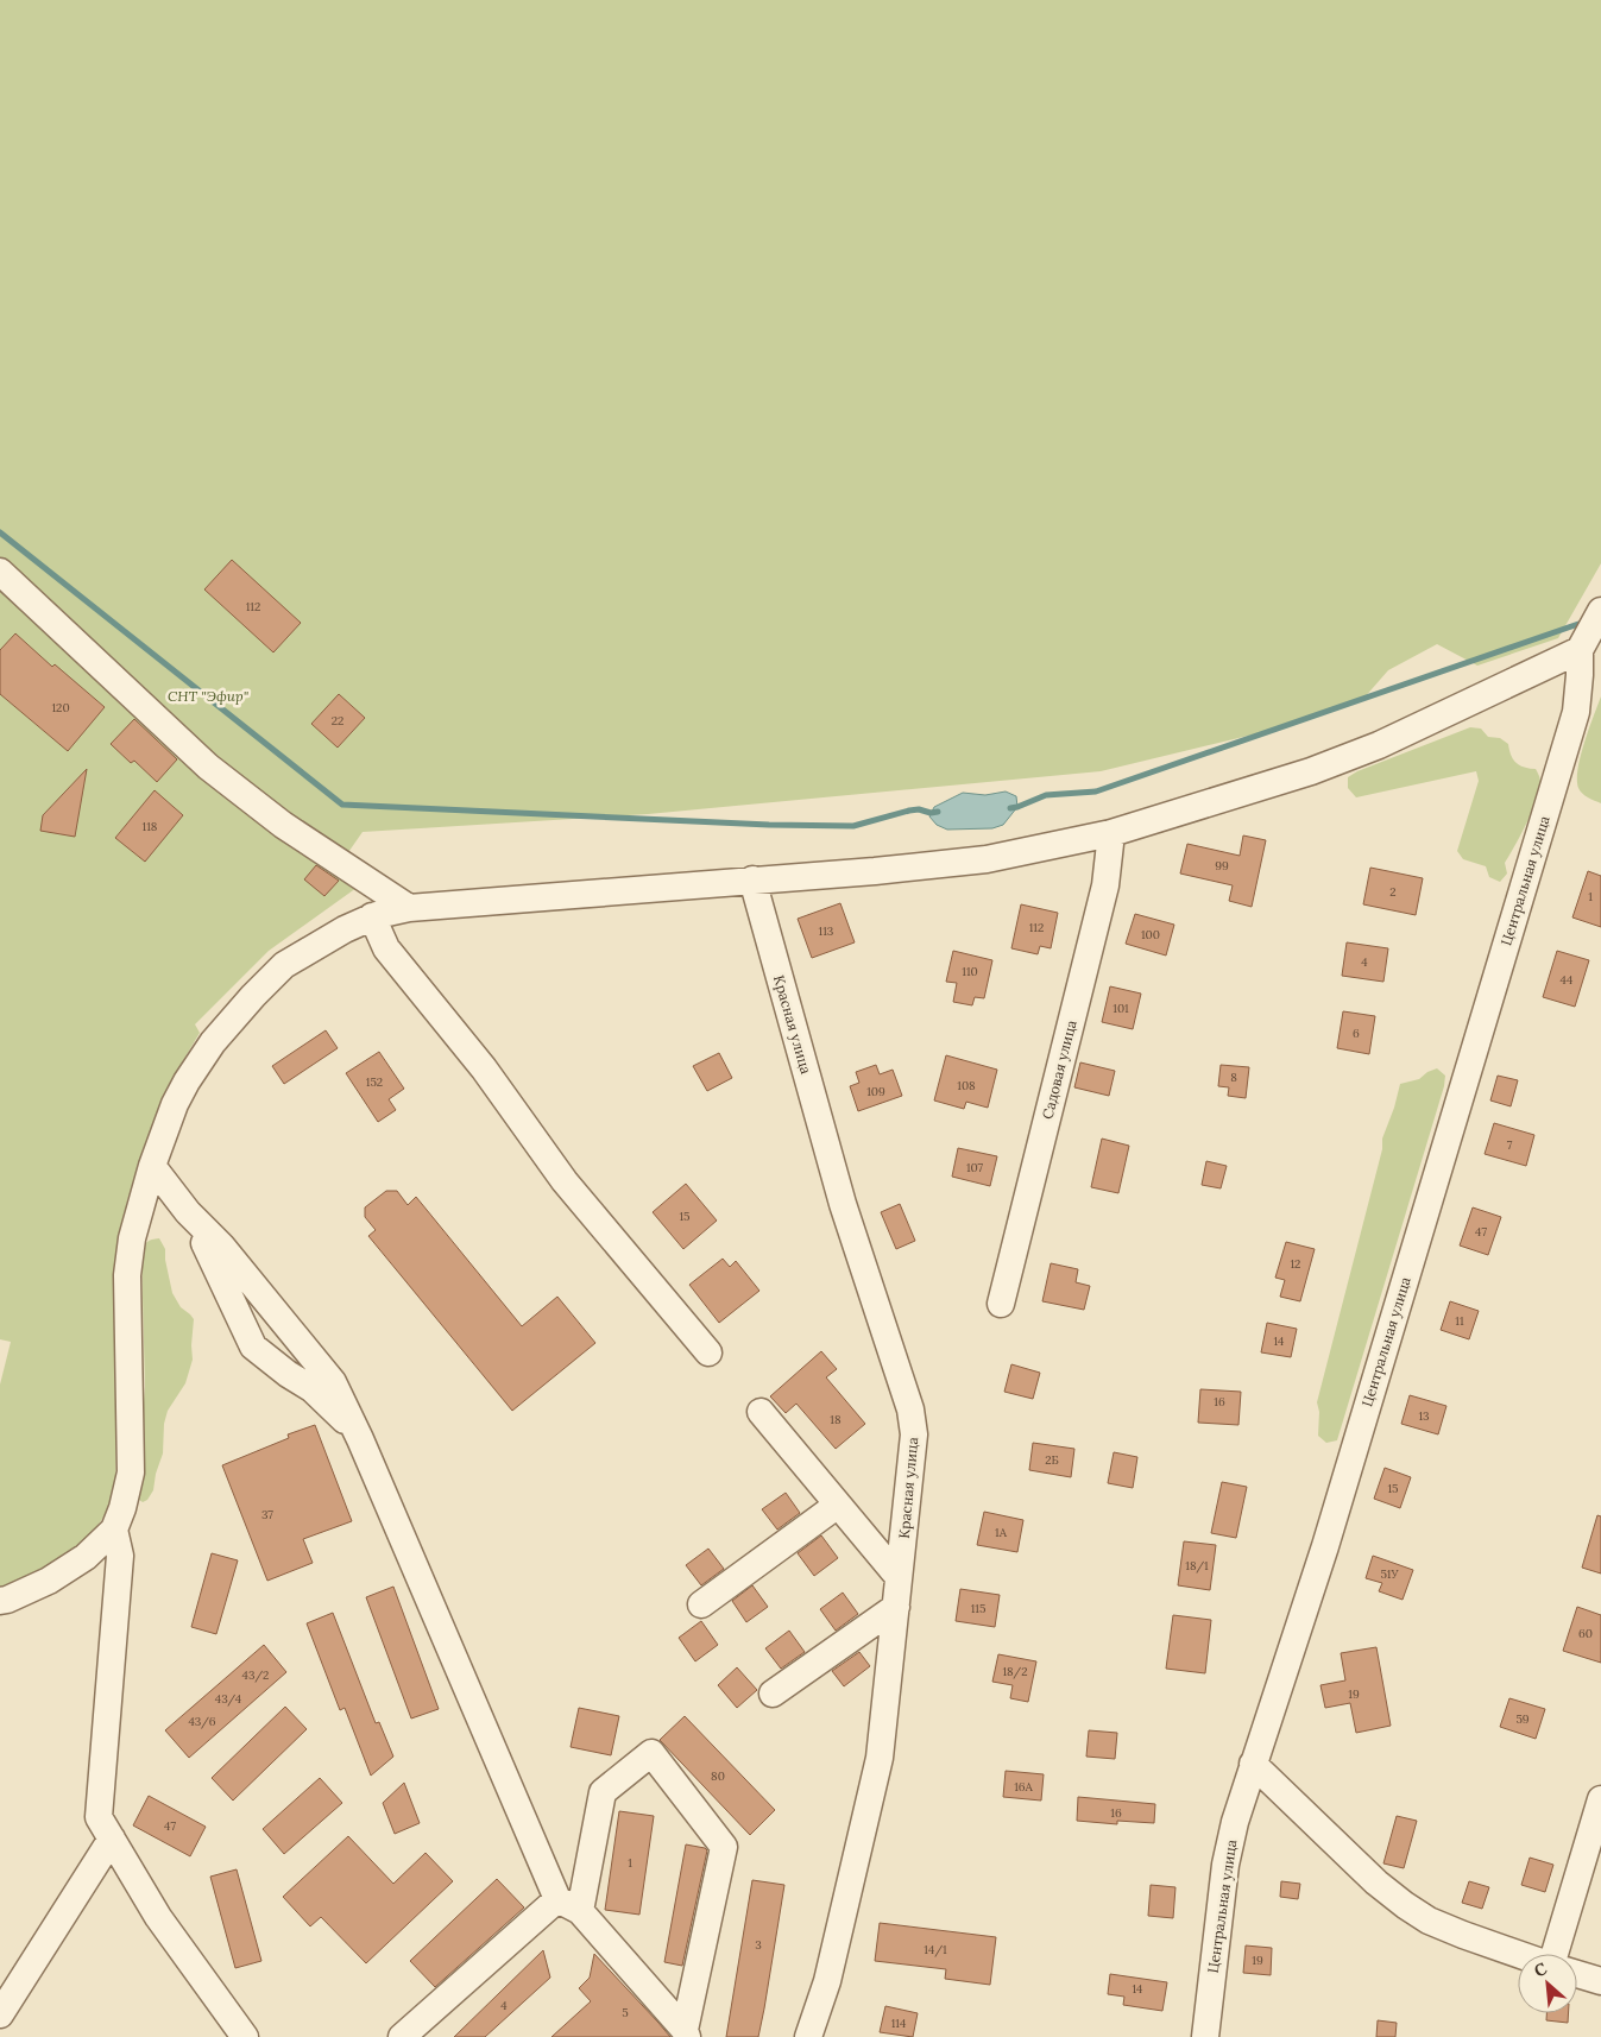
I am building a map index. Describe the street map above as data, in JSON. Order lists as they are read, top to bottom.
{
  "streets": {
    "street": ["Центральная улица", "Красная улица", "Садовая улица"]
  },
  "parks": ["СНТ \"Эфир\""],
  "house_numbers": [
    "112",
    "120",
    "22",
    "118",
    "99",
    "2",
    "1",
    "112",
    "113",
    "100",
    "4",
    "110",
    "44",
    "101",
    "6",
    "8",
    "152",
    "108",
    "109",
    "7",
    "107",
    "15",
    "47",
    "12",
    "11",
    "14",
    "16",
    "13",
    "18",
    "2Б",
    "15",
    "37",
    "1А",
    "18/1",
    "51У",
    "115",
    "60",
    "18/2",
    "43/2",
    "19",
    "43/4",
    "59",
    "43/6",
    "80",
    "16А",
    "16",
    "47",
    "1",
    "3",
    "14/1",
    "19",
    "14",
    "4",
    "5",
    "114"
  ],
  "north": "top left"
}
